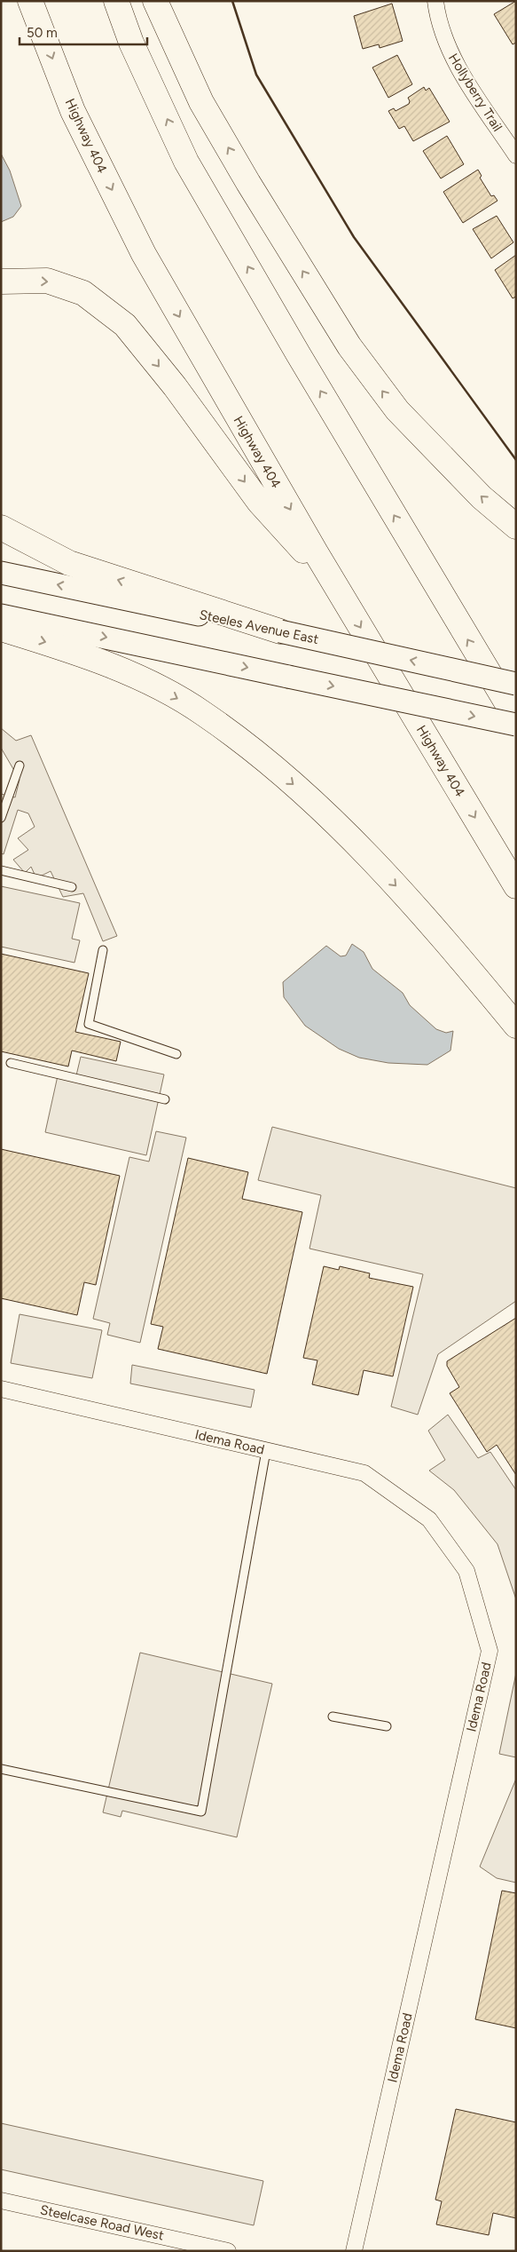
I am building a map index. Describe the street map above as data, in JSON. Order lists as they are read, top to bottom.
{
  "streets": {
    "highway": ["Highway 404"],
    "main road": ["Steeles Avenue East"],
    "street": ["Hollyberry Trail", "Idema Road", "Steelcase Road West"]
  },
  "scale_bar": "50 m"
}
